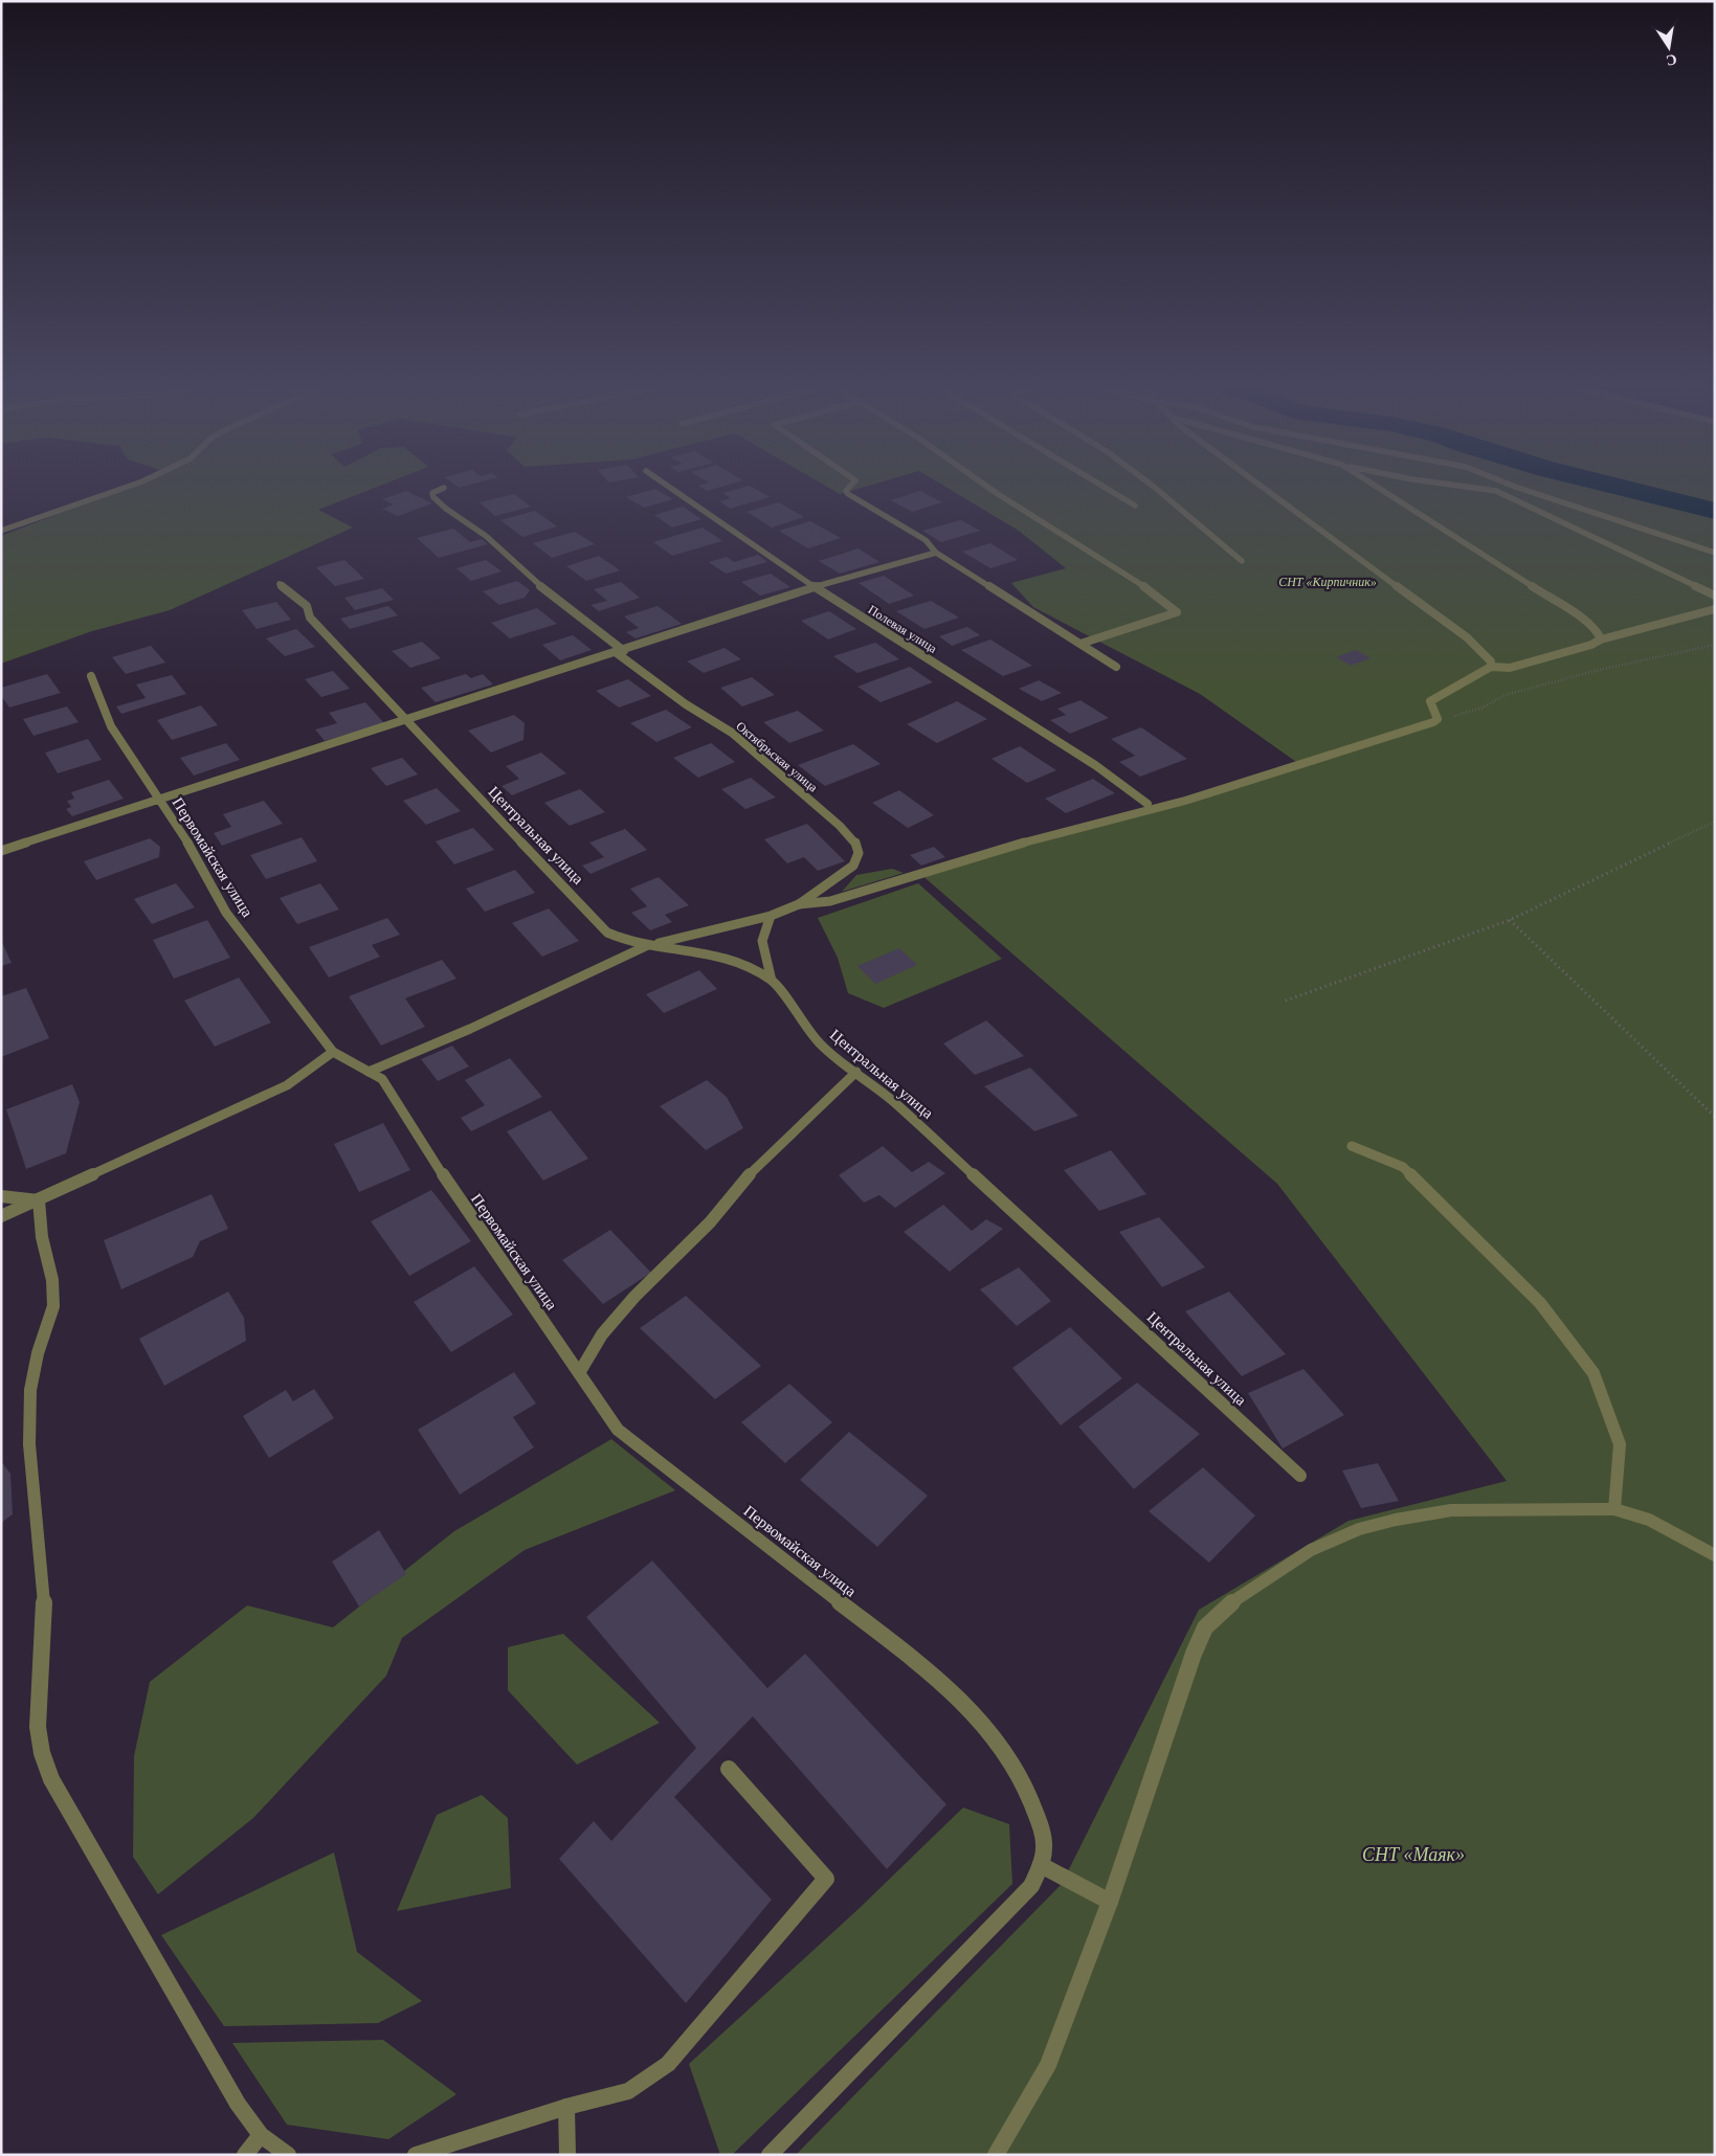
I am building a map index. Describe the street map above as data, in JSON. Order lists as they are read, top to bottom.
{
  "streets": {
    "street": [
      "Полевая улица",
      "Октябрьская улица",
      "Центральная улица",
      "Первомайская улица"
    ]
  },
  "parks": ["СНТ «Кирпичник»", "СНТ «Маяк»"],
  "north": "bottom"
}
